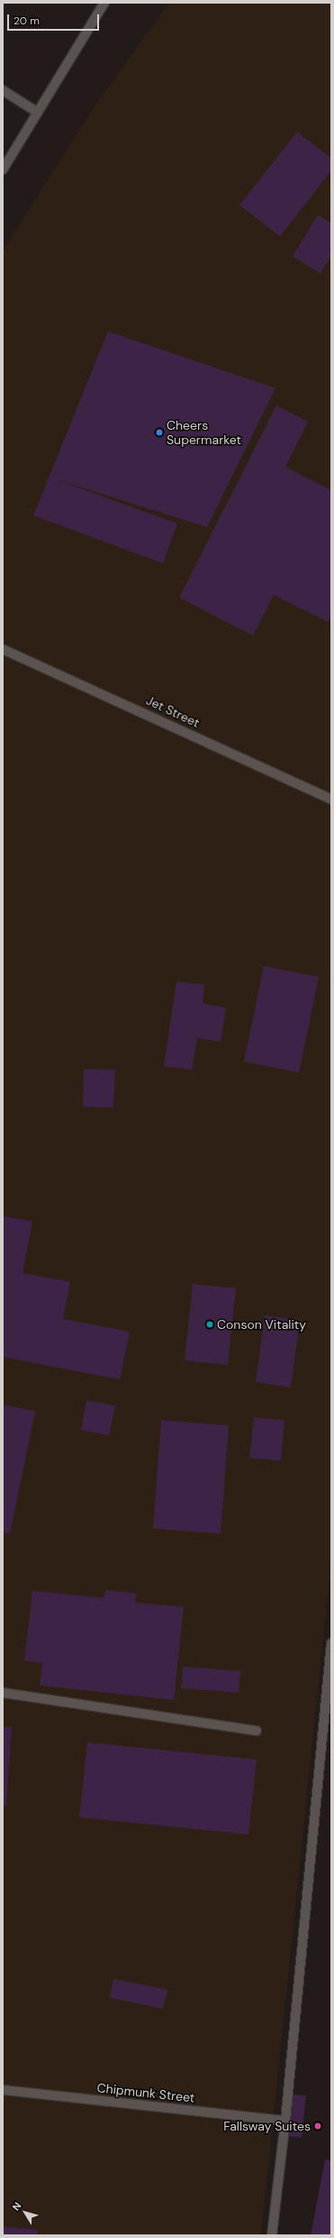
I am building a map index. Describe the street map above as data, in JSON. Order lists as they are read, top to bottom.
{
  "streets": {
    "street": ["Jet Street", "Chipmunk Street"]
  },
  "places": ["Cheers Supermarket", "Conson Vitality", "Fallsway Suites"],
  "scale_bar": "20 m",
  "north": "top left"
}
